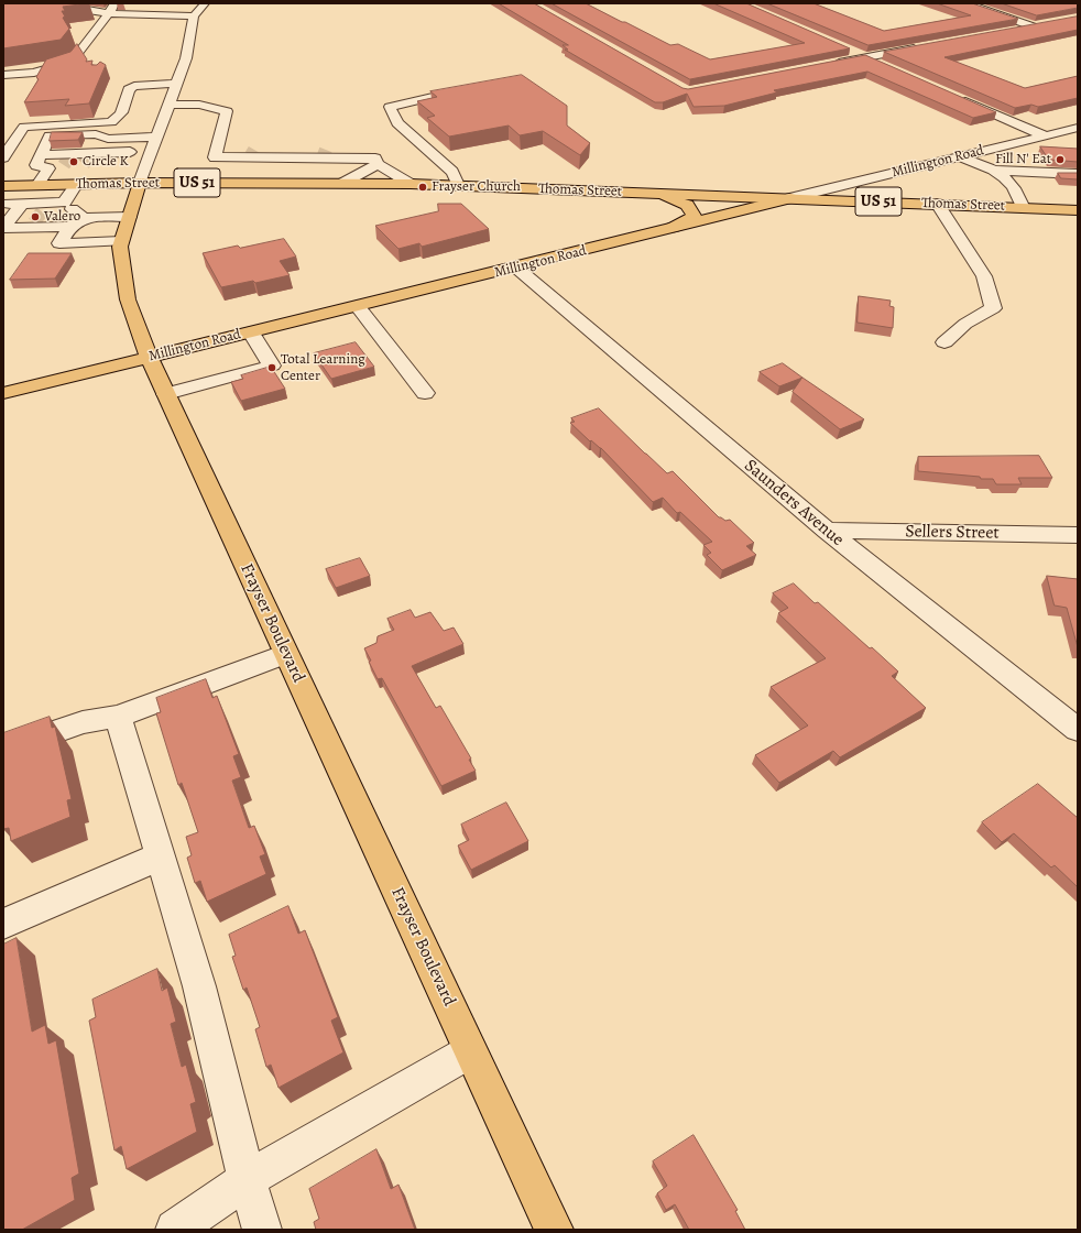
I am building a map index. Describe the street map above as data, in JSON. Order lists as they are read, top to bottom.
{
  "streets": {
    "main road": [
      "Millington Road",
      "US 51",
      "Thomas Street",
      "Frayser Boulevard"
    ],
    "street": ["Saunders Avenue", "Sellers Street"]
  },
  "crossings": [
    ["Millington Road", "Thomas Street"],
    ["Millington Road", "Saunders Avenue"],
    ["Millington Road", "Frayser Boulevard"],
    ["Thomas Street", "Frayser Boulevard"],
    ["Saunders Avenue", "Sellers Street"]
  ],
  "places": [
    "Fill N' Eat",
    "Circle K",
    "Frayser Church",
    "Valero",
    "Total Learning Center"
  ]
}
